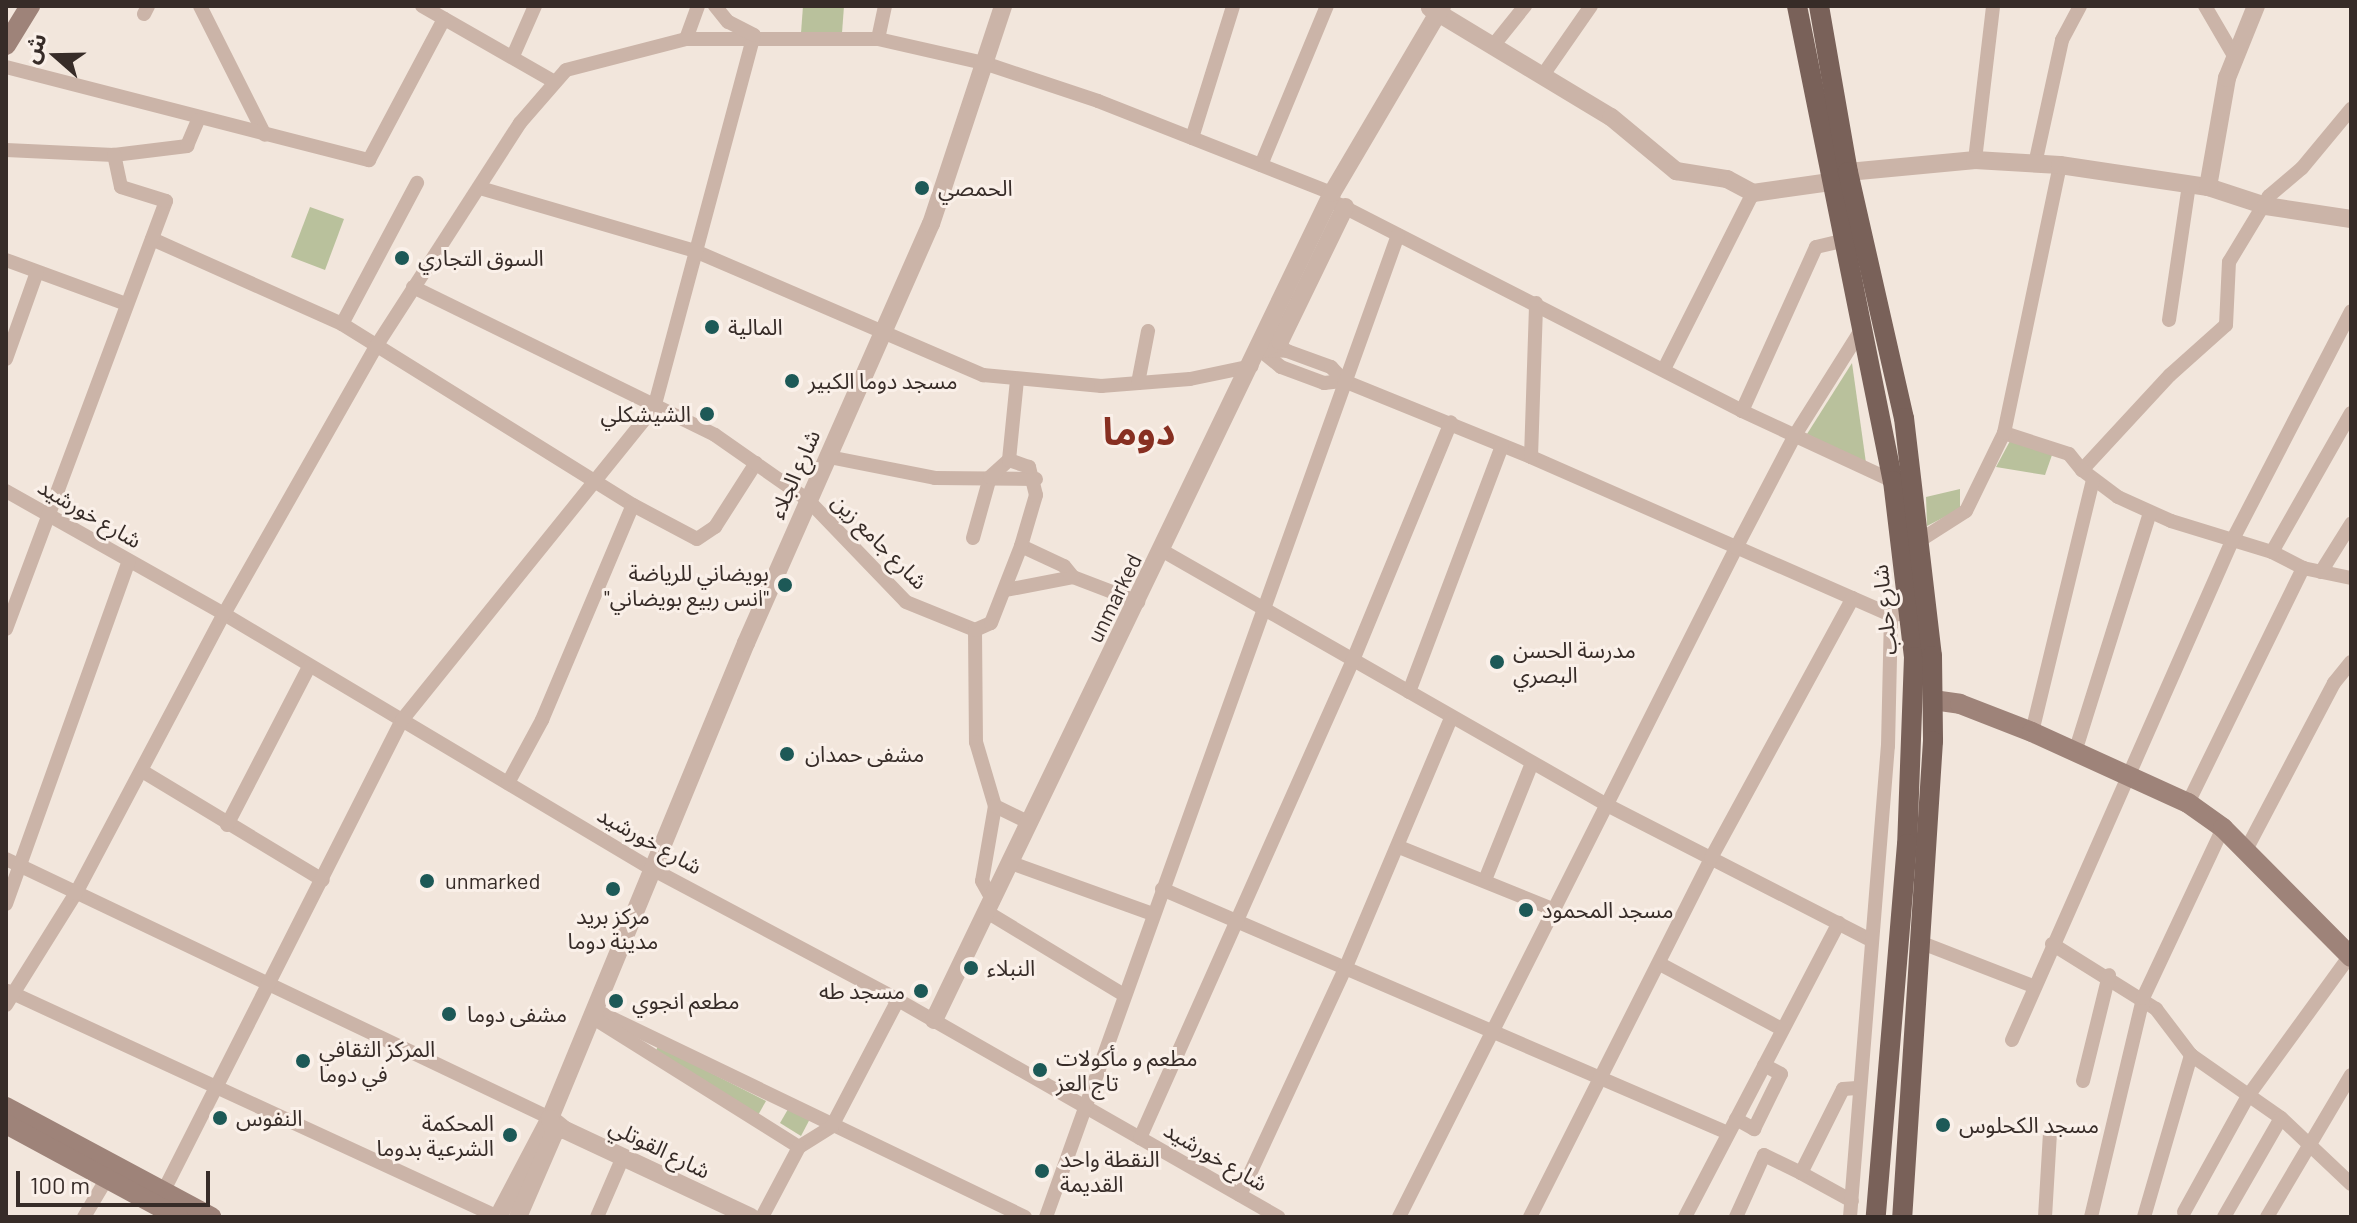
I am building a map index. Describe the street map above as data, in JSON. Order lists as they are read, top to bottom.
{
  "streets": {
    "main road": ["شارع حلب"],
    "street": [
      "شارع الجلاء",
      "شارع خورشيد",
      "شارع جامع زين",
      "unmarked",
      "شارع القوتلي"
    ]
  },
  "crossings": [
    ["شارع الجلاء", "شارع خورشيد"],
    ["شارع الجلاء", "شارع جامع زين"],
    ["شارع الجلاء", "شارع القوتلي"],
    ["شارع خورشيد", "unmarked"]
  ],
  "districts": ["دوما"],
  "places": [
    "الحمصي",
    "السوق التجاري",
    "المالية",
    "مسجد دوما الكبير",
    "الشيشكلي",
    "بويضاني للرياضة \"انس ربيع بويضاني\"",
    "مدرسة الحسن البصري",
    "مشفى حمدان",
    "unmarked",
    "مركز بريد مدينة دوما",
    "مسجد المحمود",
    "النبلاء",
    "مسجد طه",
    "مطعم انجوي",
    "مشفى دوما",
    "المركز الثقافي في دوما",
    "مطعم و مأكولات تاج العز",
    "النفوس",
    "مسجد الكحلوس",
    "المحكمة الشرعية بدوما",
    "النقطة واحد القديمة"
  ],
  "scale_bar": "100 m",
  "north": "left"
}
